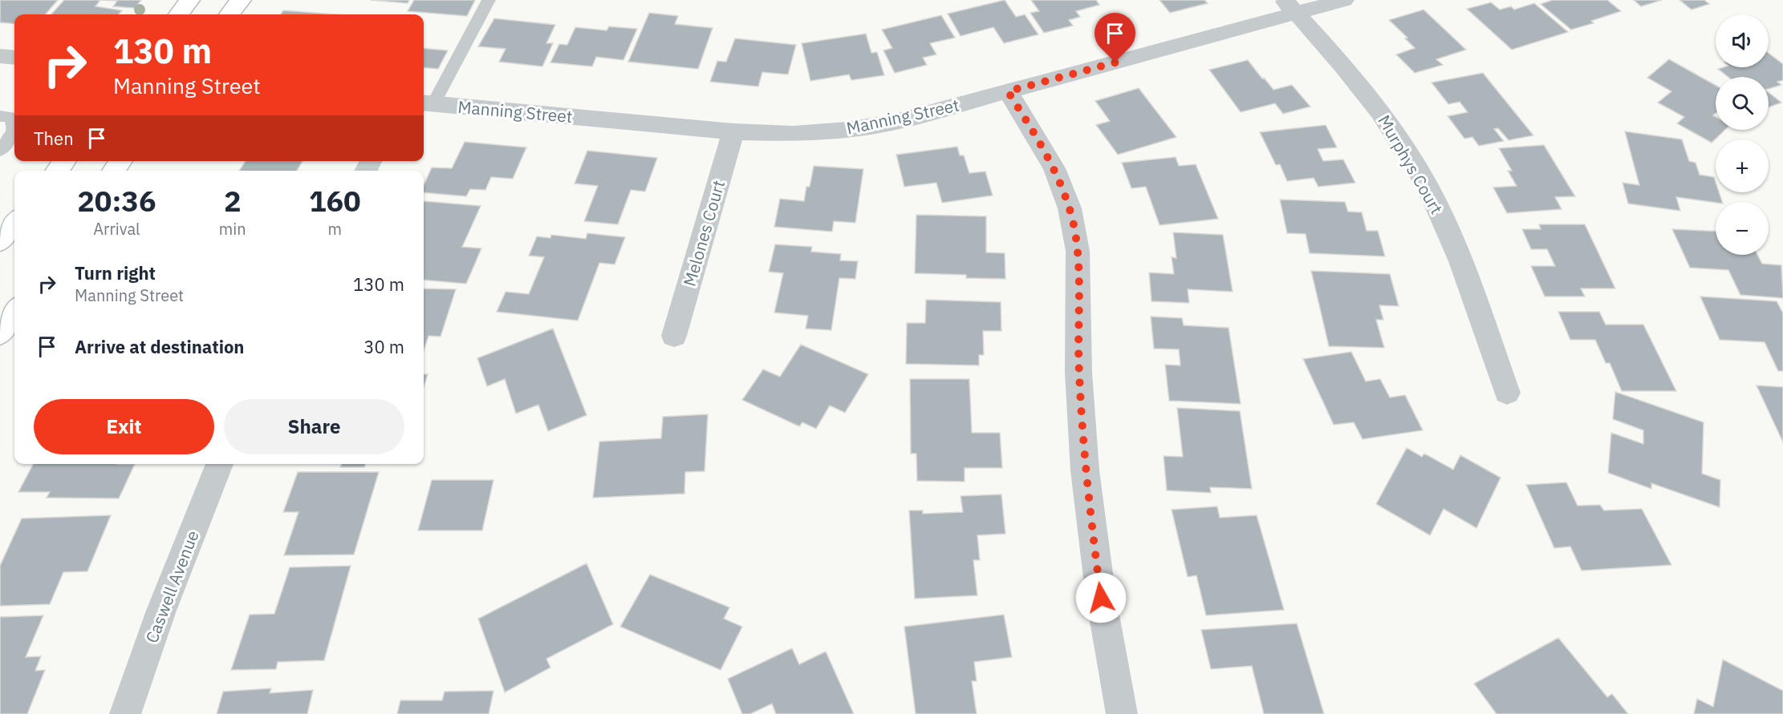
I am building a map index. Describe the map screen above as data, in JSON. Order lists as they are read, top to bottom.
{
  "streets": {
    "street": [
      "Manning Street",
      "Murphys Court",
      "Melones Court",
      "Caswell Avenue"
    ]
  },
  "crossings": [
    ["Manning Street", "Murphys Court"],
    ["Manning Street", "Melones Court"]
  ],
  "page": {
    "map_buttons": ["+", "−"],
    "turn": ["130 m", "Manning Street"],
    "then": "Then",
    "eta": [
      "20:36",
      "Arrival",
      "2",
      "min",
      "160",
      "m"
    ],
    "list": [
      {
        "name": "Turn right",
        "note": "Manning Street",
        "value": "130 m"
      },
      {
        "name": "Arrive at destination",
        "value": "30 m"
      }
    ],
    "buttons": ["Exit", "Share"]
  }
}
